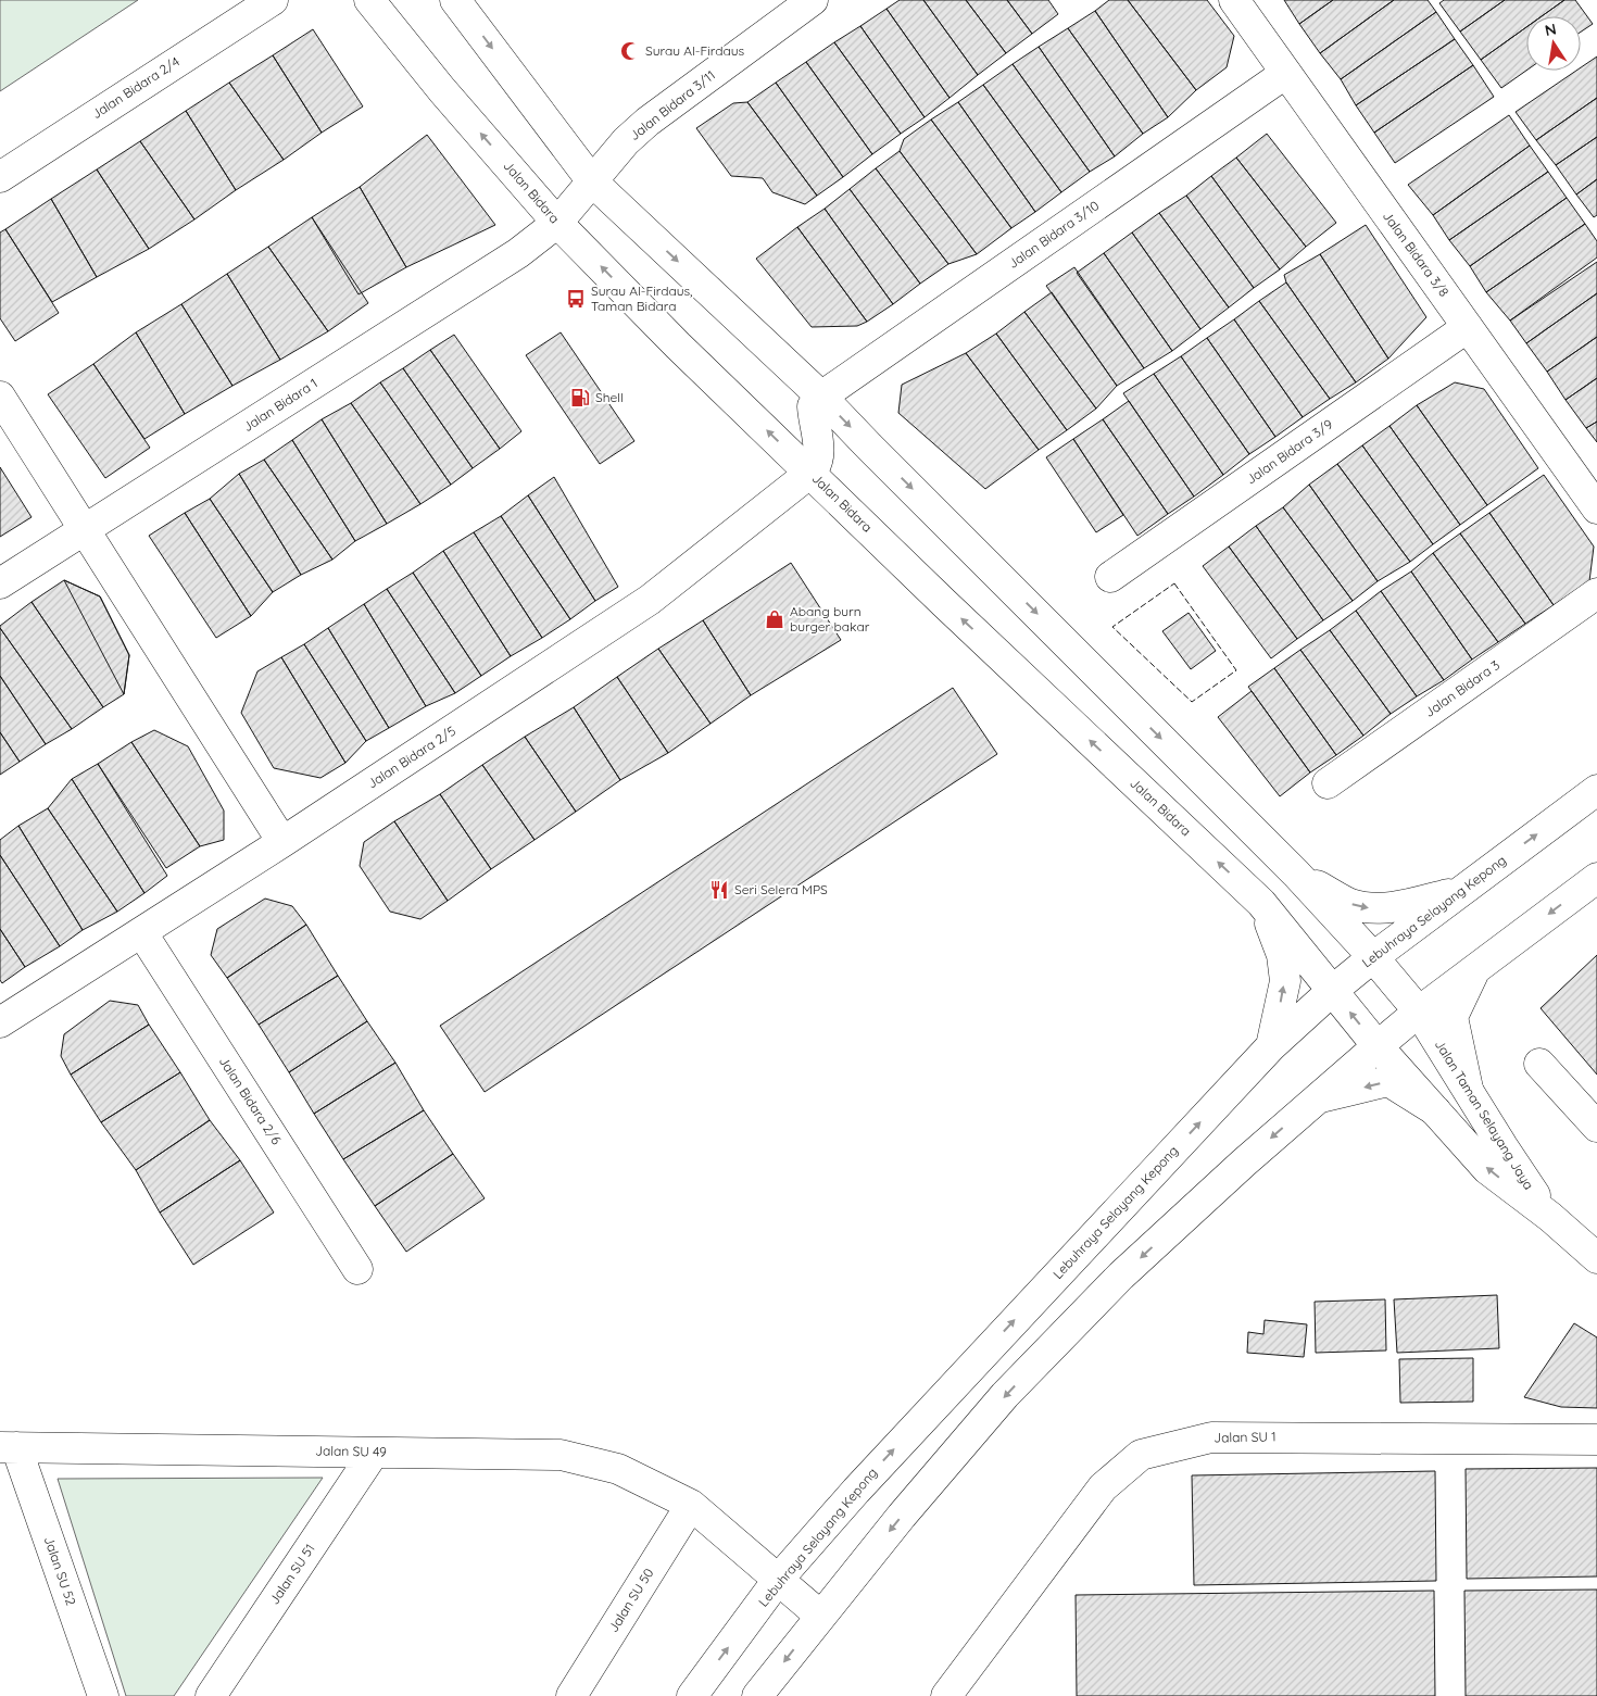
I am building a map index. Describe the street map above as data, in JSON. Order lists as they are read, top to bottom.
{
  "streets": {
    "street": [
      "Jalan Bidara 2/4",
      "Jalan Bidara 3/11",
      "Jalan Bidara",
      "Jalan Bidara 3/10",
      "Jalan Bidara 3/8",
      "Jalan Bidara 1",
      "Jalan Bidara 3/9",
      "Jalan Bidara 3",
      "Jalan Bidara 2/5",
      "Lebuhraya Selayang Kepong",
      "Jalan Bidara 2/6",
      "Jalan Taman Selayang Jaya",
      "Jalan SU 1",
      "Jalan SU 49",
      "Jalan SU 52",
      "Jalan SU 51",
      "Jalan SU 50"
    ]
  },
  "crossings": [
    ["Jalan Bidara 3/11", "Jalan Bidara"],
    ["Jalan Bidara 3/11", "Jalan Bidara 1"],
    ["Jalan Bidara", "Jalan Bidara 1"],
    ["Jalan Bidara", "Jalan Bidara 2/5"],
    ["Jalan Bidara", "Lebuhraya Selayang Kepong"],
    ["Jalan Bidara", "Jalan Taman Selayang Jaya"],
    ["Jalan Bidara 3/10", "Jalan Bidara 3/8"],
    ["Jalan Bidara 3/8", "Jalan Bidara 3/9"],
    ["Jalan Bidara 2/5", "Jalan Bidara 2/6"],
    ["Lebuhraya Selayang Kepong", "Jalan Taman Selayang Jaya"],
    ["Lebuhraya Selayang Kepong", "Jalan SU 49"],
    ["Jalan SU 49", "Jalan SU 52"],
    ["Jalan SU 49", "Jalan SU 51"],
    ["Jalan SU 49", "Jalan SU 50"]
  ],
  "places": {
    "mosque": ["Surau Al-Firdaus"],
    "bus stop": ["Surau Al-Firdaus, Taman Bidara"],
    "fuel station": ["Shell"],
    "shop": ["Abang burn burger bakar"],
    "restaurant": ["Seri Selera MPS"]
  },
  "north": "top"
}
